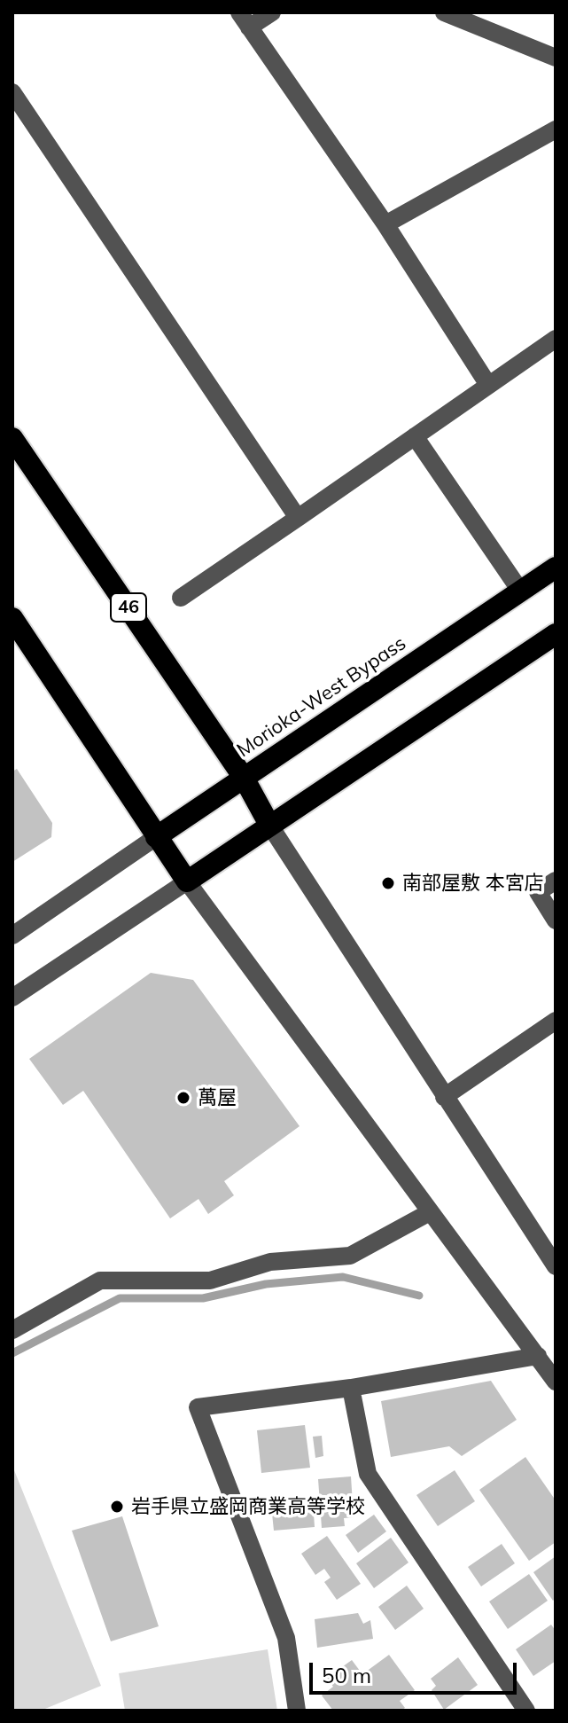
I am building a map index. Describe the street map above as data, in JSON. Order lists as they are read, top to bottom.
{
  "streets": {
    "highway": ["46", "Morioka-West Bypass"]
  },
  "places": ["南部屋敷 本宮店", "萬屋", "岩手県立盛岡商業高等学校"],
  "scale_bar": "50 m"
}
